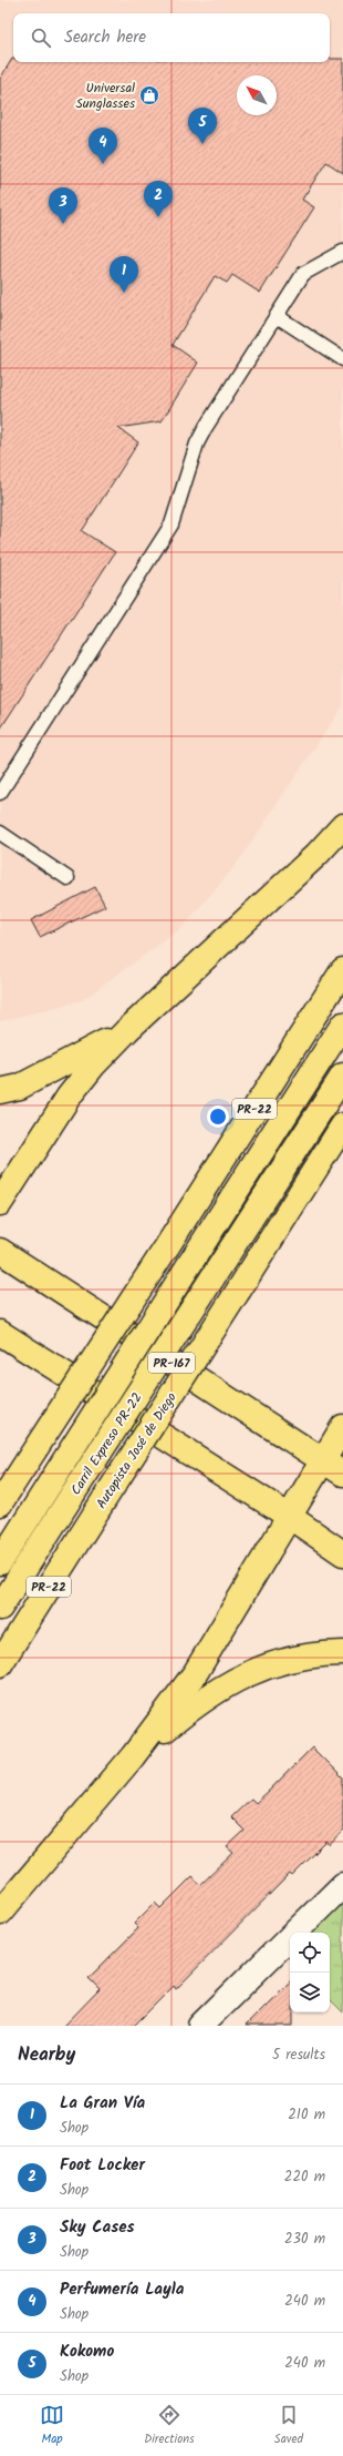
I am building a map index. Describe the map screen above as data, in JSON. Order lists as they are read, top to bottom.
{
  "streets": {
    "main road": [
      "PR-22",
      "PR-167",
      "Carril Expreso PR-22",
      "Autopista José de Diego"
    ]
  },
  "places": {
    "shop": ["Universal Sunglasses"]
  },
  "north": "top left",
  "page": {
    "search": "Search here",
    "pins": [
      "5",
      "4",
      "2",
      "3",
      "1"
    ],
    "heading": ["Nearby", "5 results"],
    "list": [
      {
        "mark": "1",
        "name": "La Gran Vía",
        "note": "Shop",
        "value": "210 m"
      },
      {
        "mark": "2",
        "name": "Foot Locker",
        "note": "Shop",
        "value": "220 m"
      },
      {
        "mark": "3",
        "name": "Sky Cases",
        "note": "Shop",
        "value": "230 m"
      },
      {
        "mark": "4",
        "name": "Perfumería Layla",
        "note": "Shop",
        "value": "240 m"
      },
      {
        "mark": "5",
        "name": "Kokomo",
        "note": "Shop",
        "value": "240 m"
      }
    ],
    "nav": ["Map", "Directions", "Saved"]
  }
}
